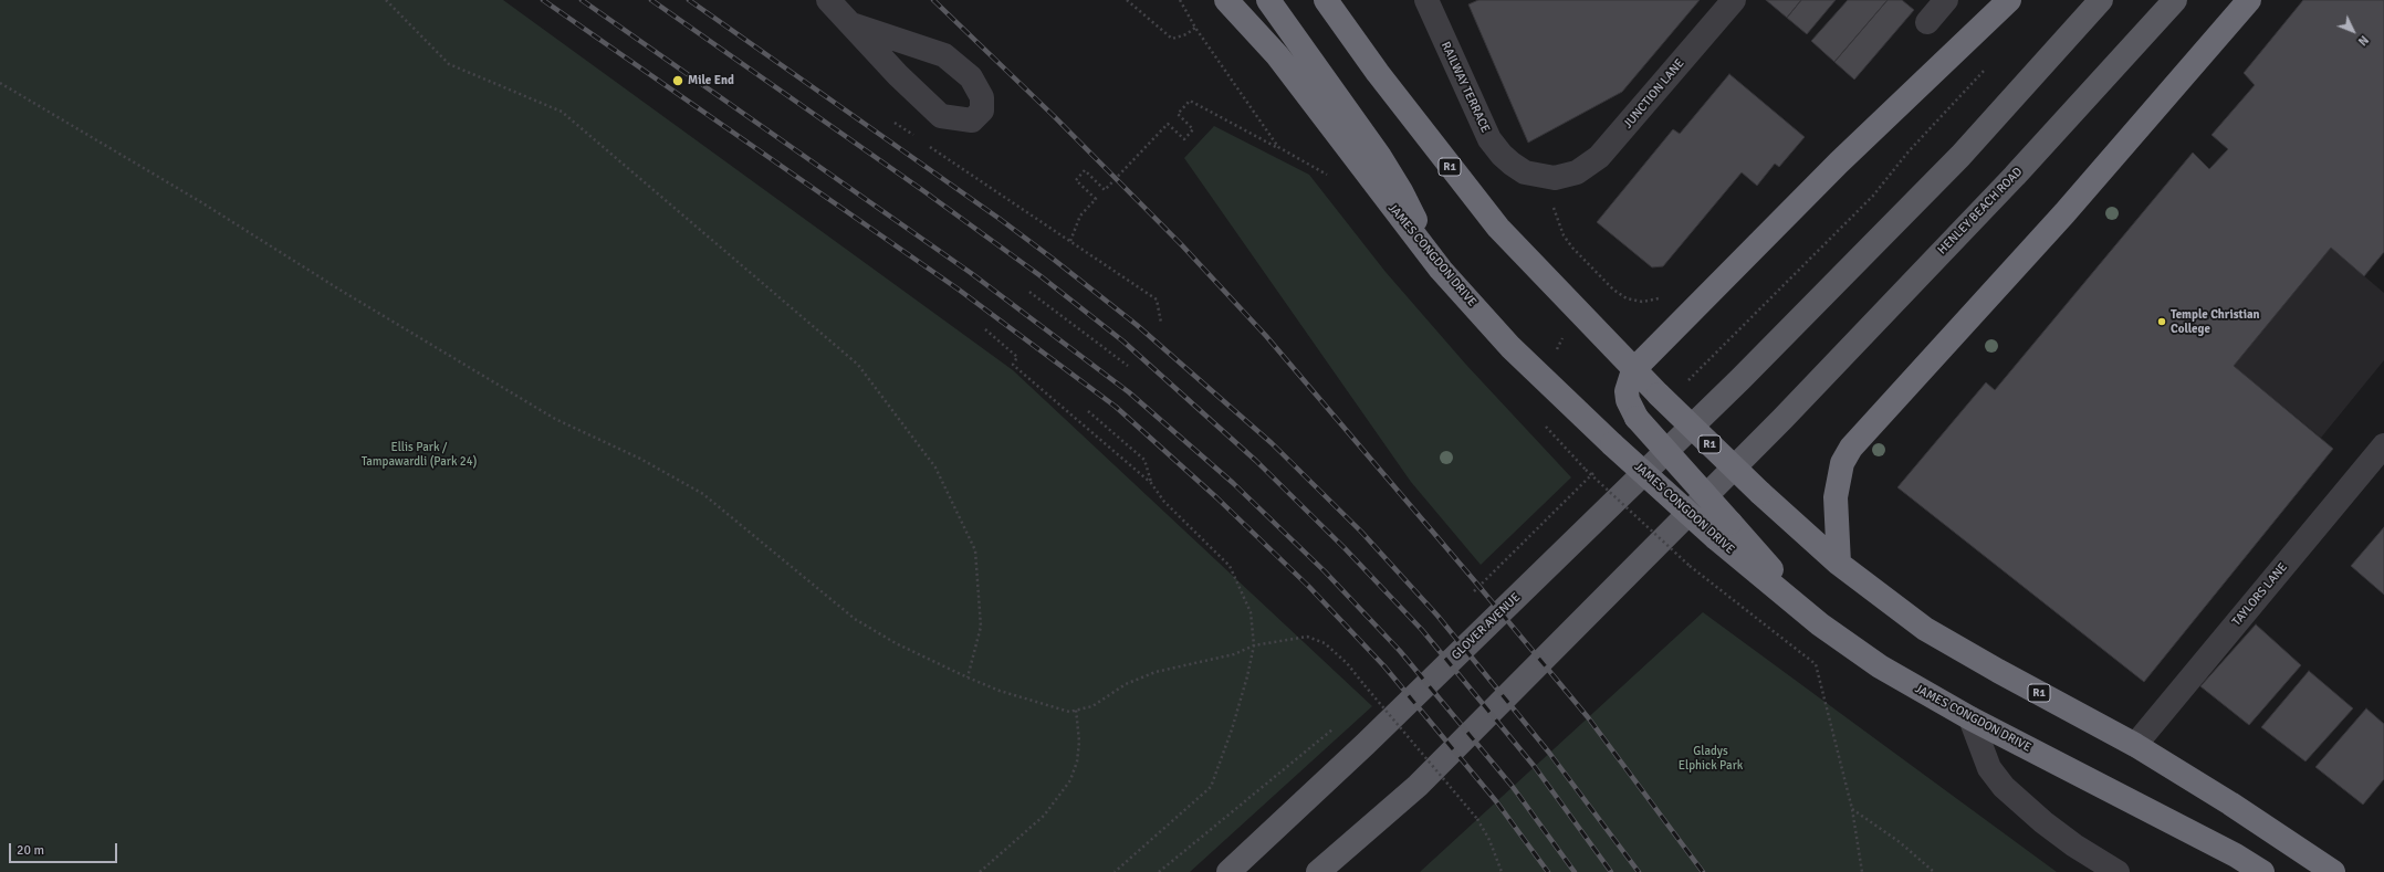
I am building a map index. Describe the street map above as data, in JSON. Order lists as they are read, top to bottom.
{
  "streets": {
    "highway": ["R1", "JAMES CONGDON DRIVE"],
    "main road": ["HENLEY BEACH ROAD", "GLOVER AVENUE"],
    "street": ["RAILWAY TERRACE", "JUNCTION LANE", "TAYLORS LANE"]
  },
  "crossings": [
    ["RAILWAY TERRACE", "JUNCTION LANE"],
    ["R1", "TAYLORS LANE"]
  ],
  "parks": ["Ellis Park / Tampawardli (Park 24)", "Gladys Elphick Park"],
  "places": ["Mile End", "Temple Christian College"],
  "scale_bar": "20 m",
  "north": "bottom right"
}
